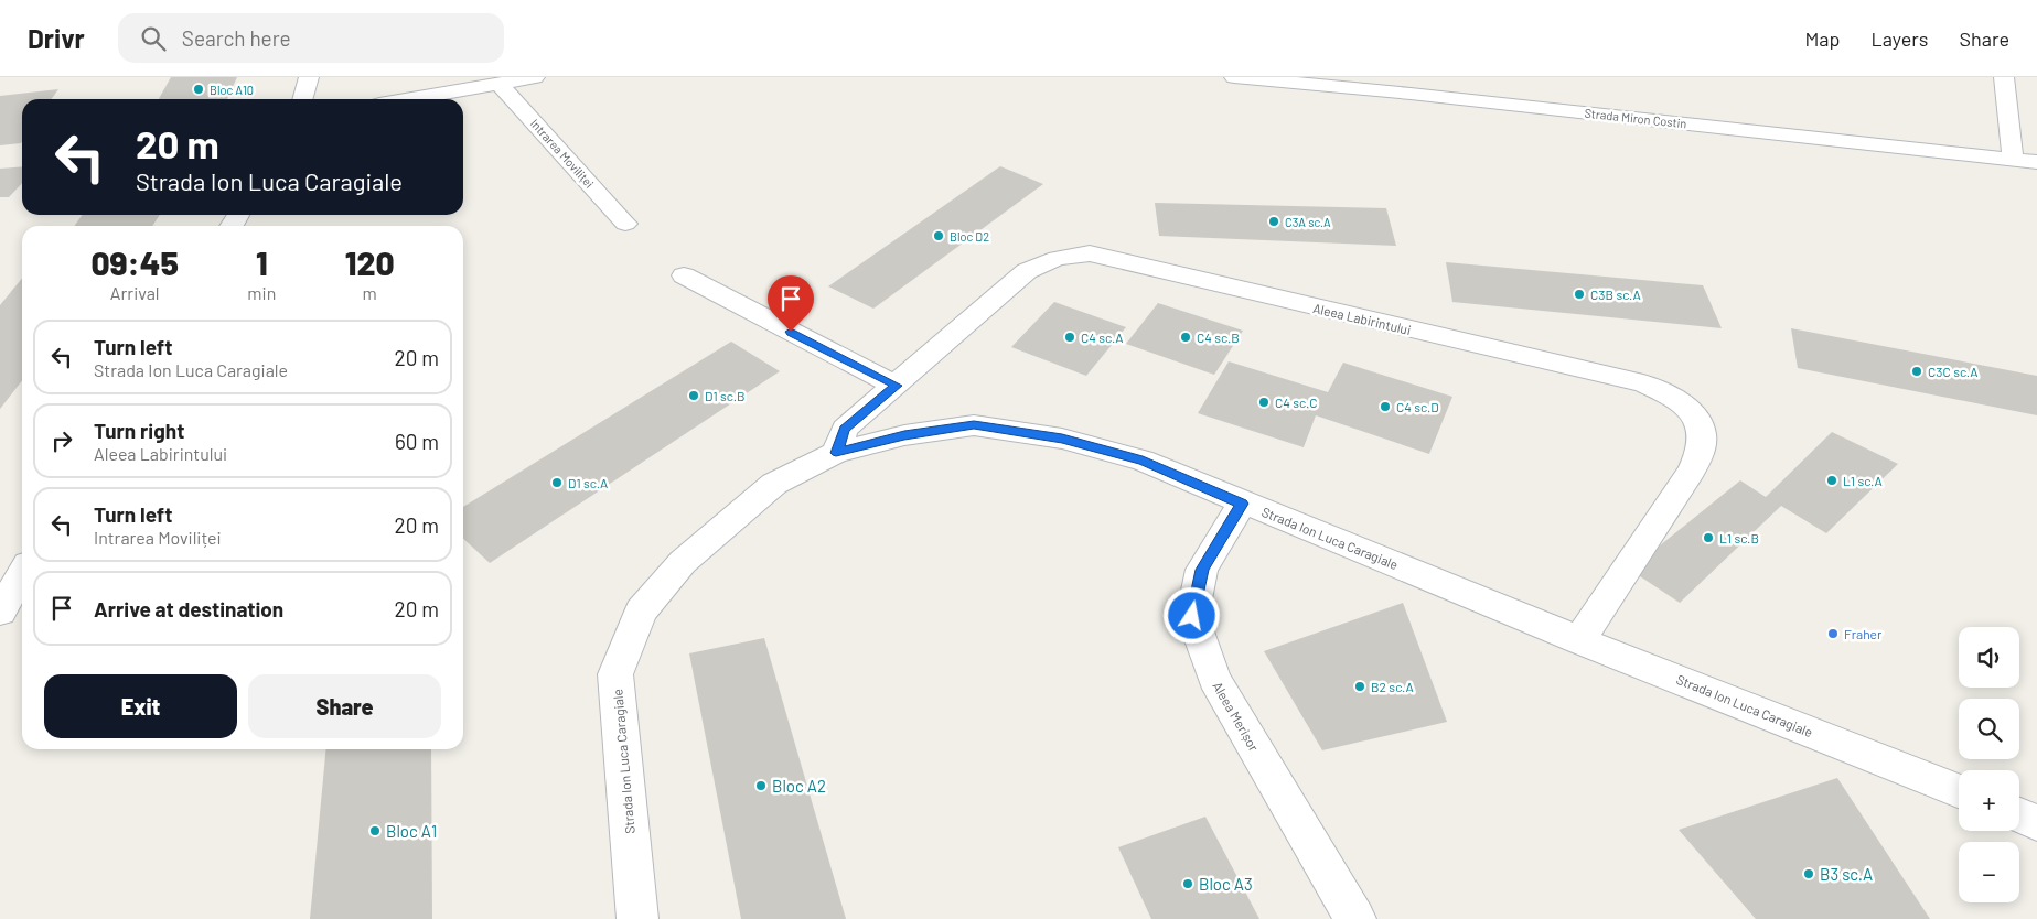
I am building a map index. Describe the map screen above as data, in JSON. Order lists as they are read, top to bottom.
{
  "streets": {
    "street": [
      "Strada Miron Costin",
      "Intrarea Moviliței",
      "Aleea Labirintului",
      "Strada Ion Luca Caragiale",
      "Aleea Merișor"
    ]
  },
  "crossings": [
    ["Aleea Labirintului", "Strada Ion Luca Caragiale"],
    ["Strada Ion Luca Caragiale", "Aleea Merișor"]
  ],
  "places": [
    "Bloc A10",
    "C3A sc.A",
    "Bloc D2",
    "C3B sc.A",
    "C4 sc.A",
    "C4 sc.B",
    "C3C sc.A",
    "D1 sc.B",
    "C4 sc.C",
    "C4 sc.D",
    "L1 sc.A",
    "D1 sc.A",
    "L1 sc.B",
    "Fraher",
    "B2 sc.A",
    "Bloc A2",
    "Bloc A1",
    "B3 sc.A",
    "Bloc A3"
  ],
  "page": {
    "header": "Drivr",
    "search": "Search here",
    "nav": ["Map", "Layers", "Share"],
    "turn": ["20 m", "Strada Ion Luca Caragiale"],
    "eta": [
      "09:45",
      "Arrival",
      "1",
      "min",
      "120",
      "m"
    ],
    "list": [
      {
        "name": "Turn left",
        "note": "Strada Ion Luca Caragiale",
        "value": "20 m"
      },
      {
        "name": "Turn right",
        "note": "Aleea Labirintului",
        "value": "60 m"
      },
      {
        "name": "Turn left",
        "note": "Intrarea Moviliței",
        "value": "20 m"
      },
      {
        "name": "Arrive at destination",
        "value": "20 m"
      }
    ],
    "map_buttons": ["+", "−"],
    "buttons": ["Exit", "Share"]
  }
}
